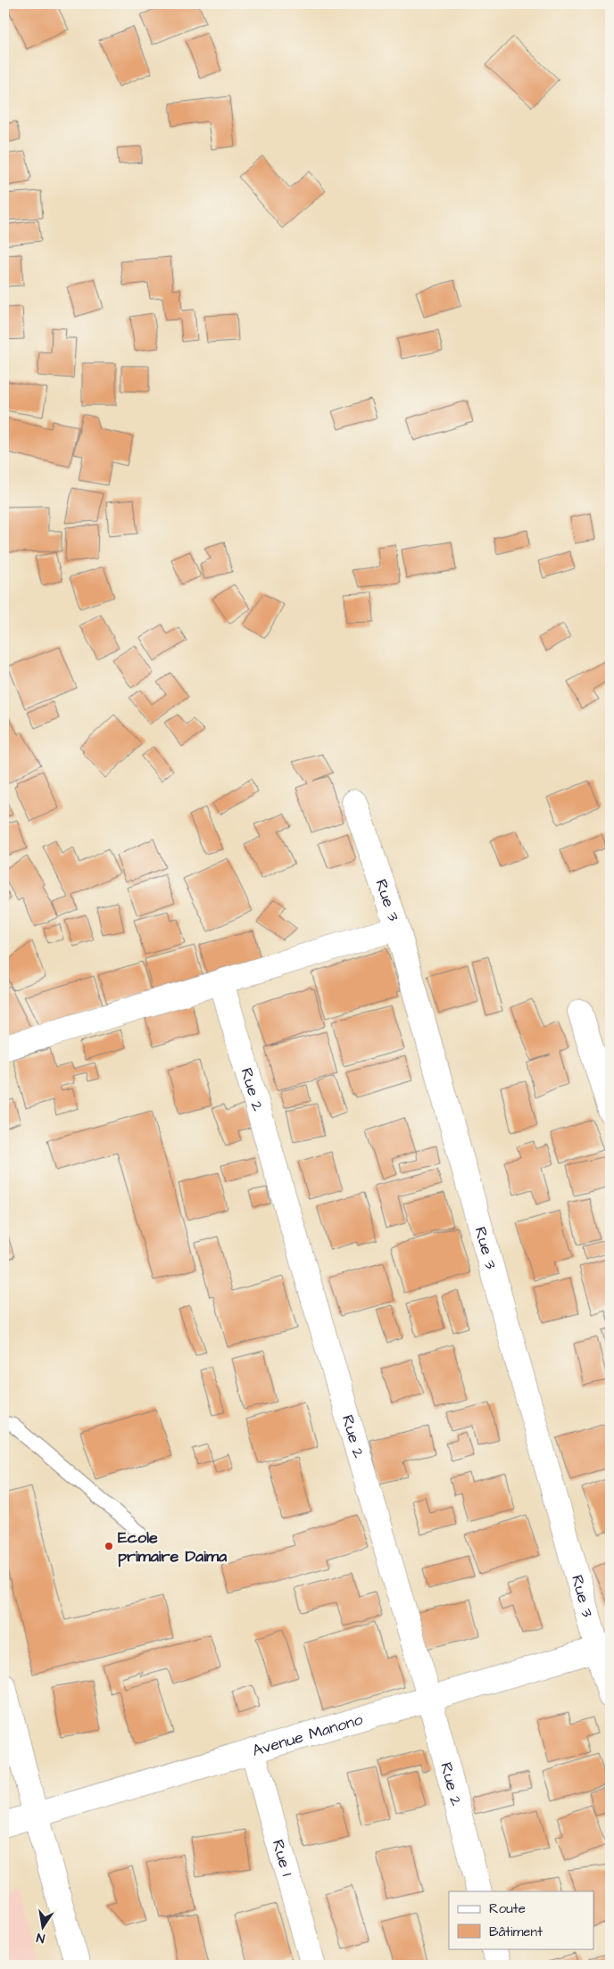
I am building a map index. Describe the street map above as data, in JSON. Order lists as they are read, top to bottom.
{
  "streets": {
    "street": [
      "Rue 3",
      "Rue 2",
      "Avenue Manono",
      "Rue 1"
    ]
  },
  "crossings": [
    ["Rue 3", "Avenue Manono"],
    ["Rue 2", "Avenue Manono"],
    ["Avenue Manono", "Rue 1"]
  ],
  "places": ["Ecole primaire Daima"],
  "legend": ["Route", "Bâtiment"],
  "north": "bottom"
}
